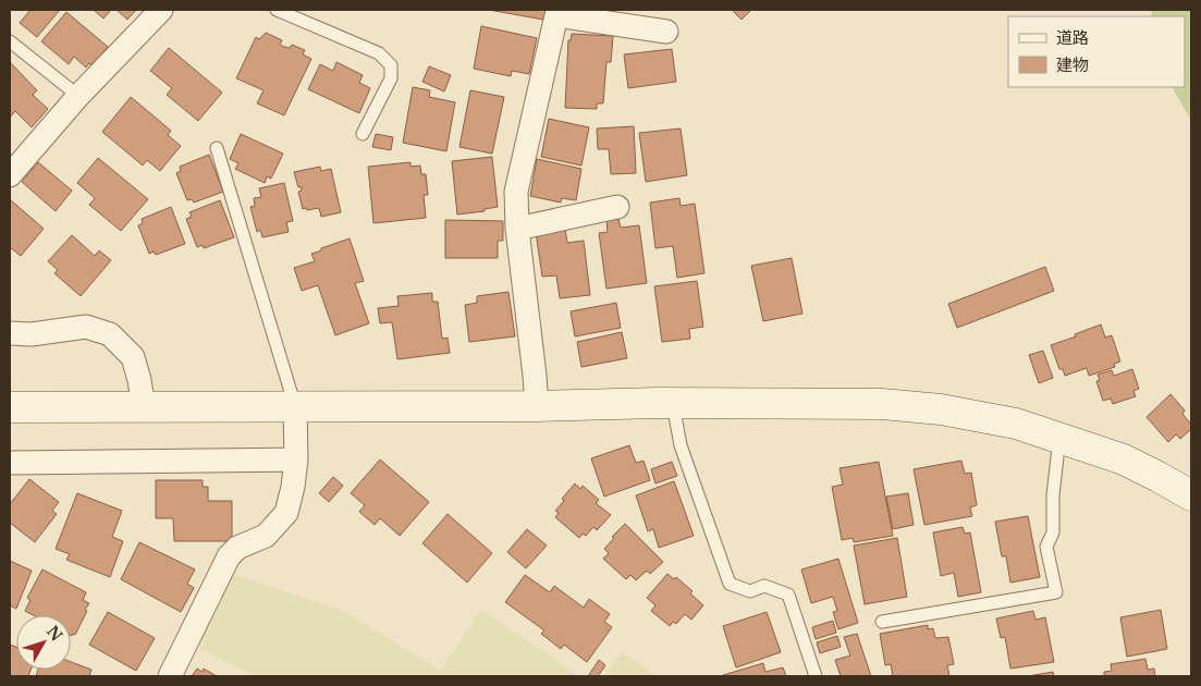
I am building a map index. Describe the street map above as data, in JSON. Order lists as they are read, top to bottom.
{
  "legend": ["道路", "建物"],
  "north": "top right"
}
